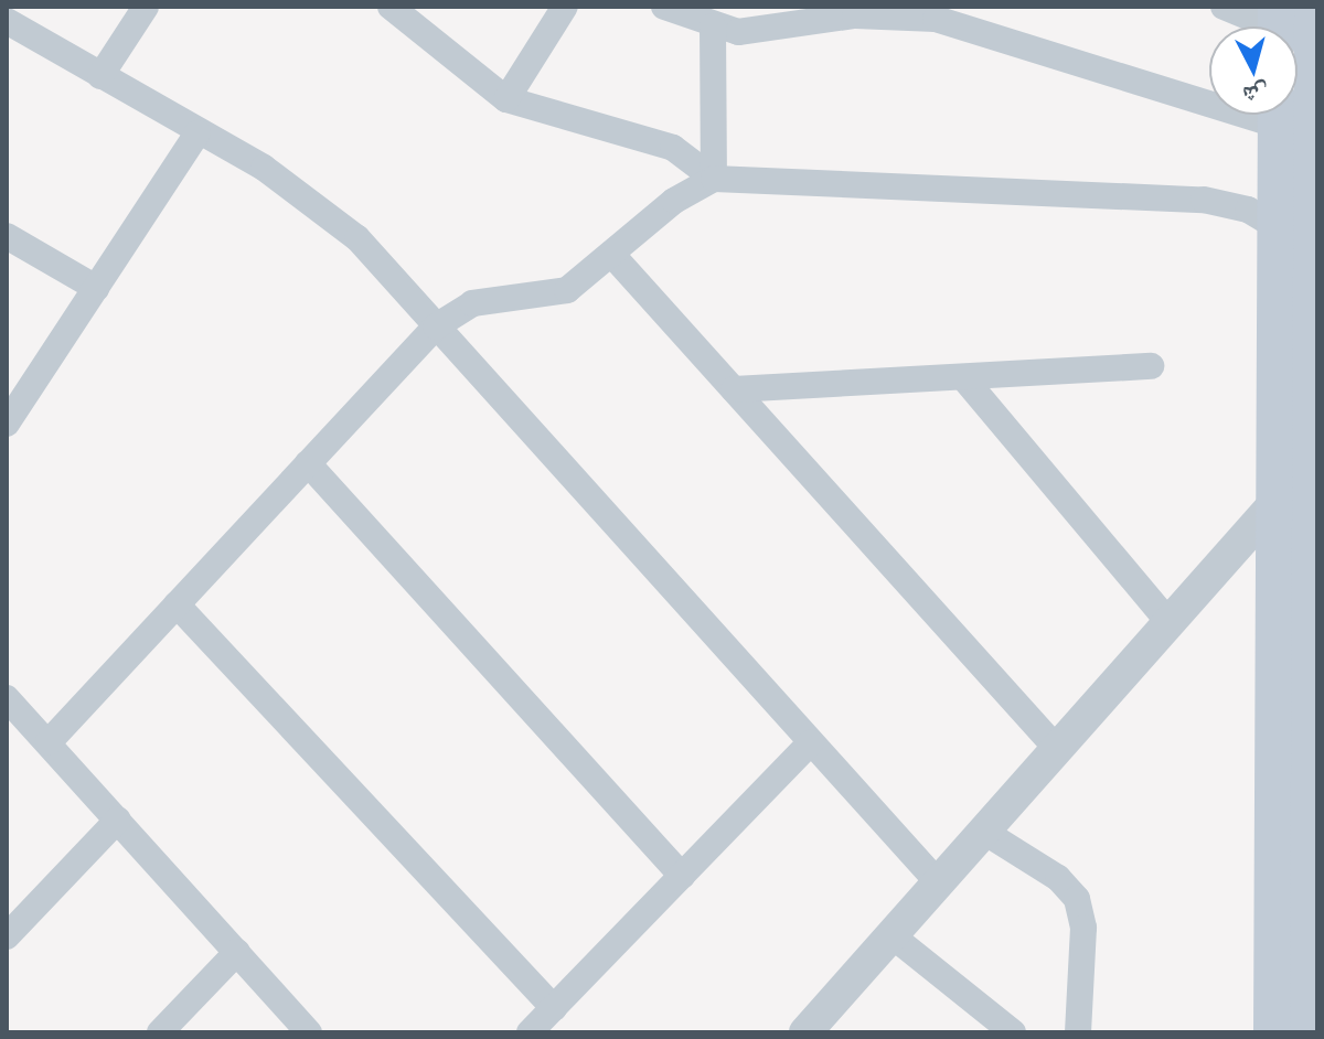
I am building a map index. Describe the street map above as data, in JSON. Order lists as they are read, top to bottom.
{
  "north": "bottom"
}
